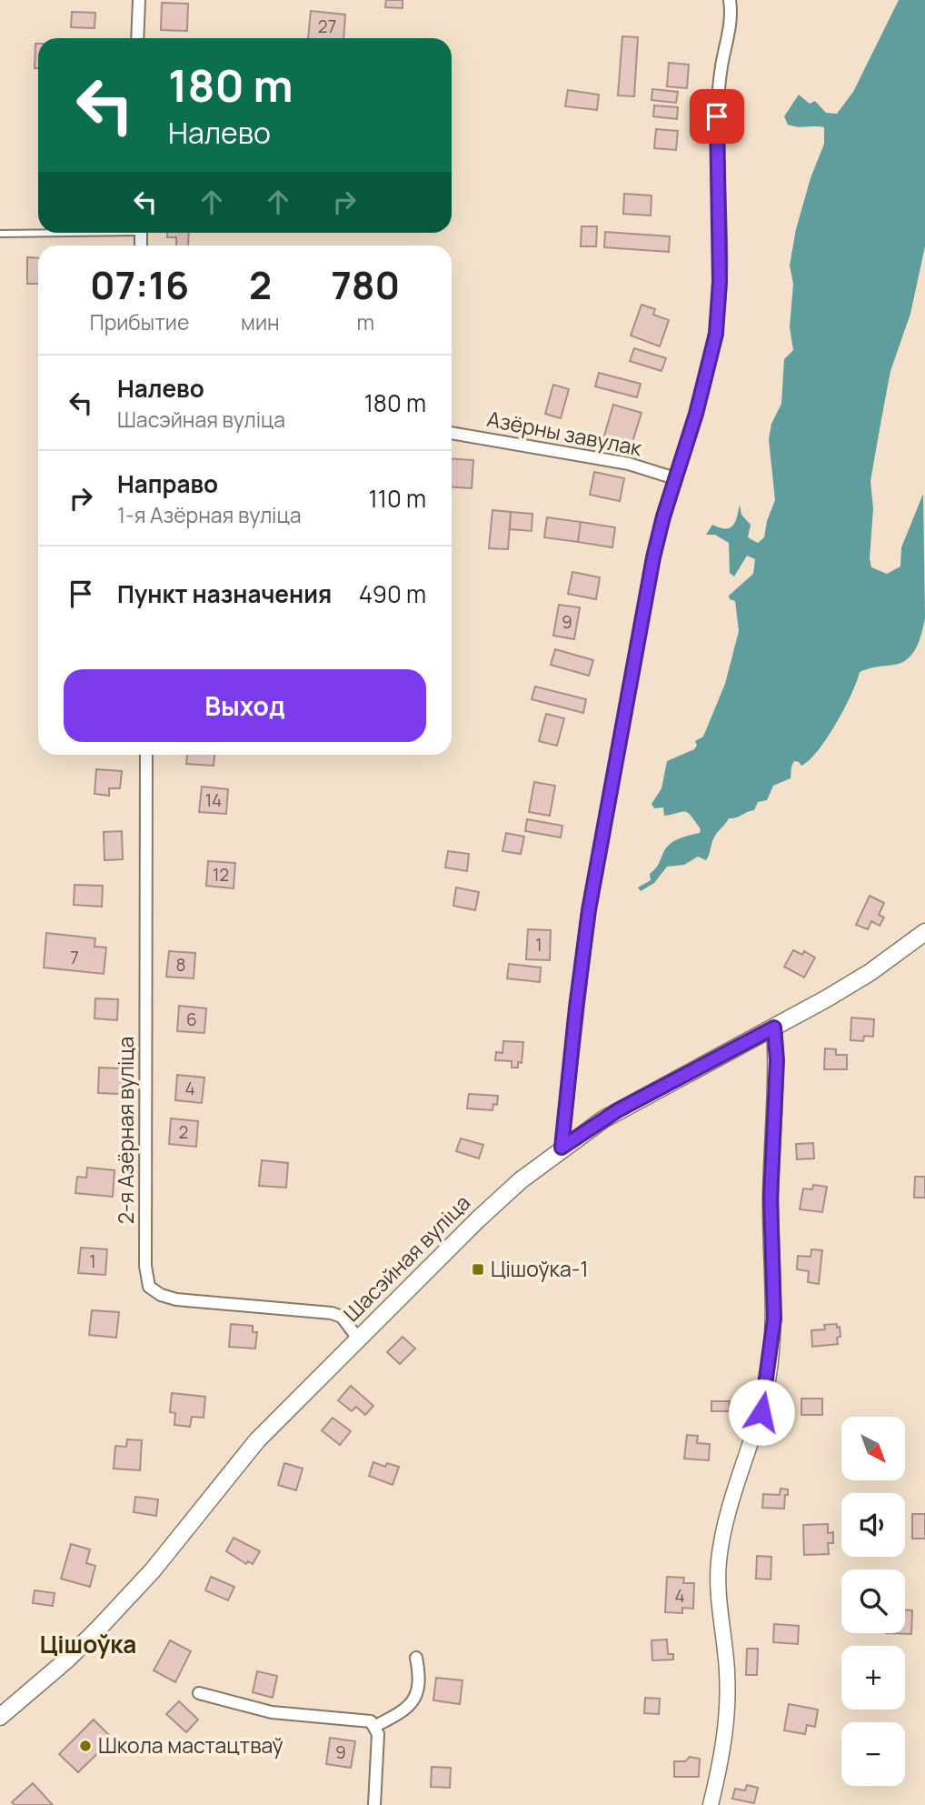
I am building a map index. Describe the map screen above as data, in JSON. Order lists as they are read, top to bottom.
{
  "streets": {
    "main road": ["Шасэйная вуліца"],
    "street": ["Азёрны завулак", "2-я Азёрная вуліца"]
  },
  "crossings": [
    ["2-я Азёрная вуліца", "Шасэйная вуліца"]
  ],
  "districts": ["Цішоўка"],
  "places": {
    "transit": ["Цішоўка-1"],
    "other": ["Школа мастацтваў"]
  },
  "house_numbers": [
    "27",
    "9",
    "14",
    "12",
    "1",
    "7",
    "8",
    "6",
    "4",
    "2",
    "1",
    "4",
    "9"
  ],
  "north": "bottom right",
  "page": {
    "turn": ["180 m", "Налево"],
    "eta": [
      "07:16",
      "Прибытие",
      "2",
      "мин",
      "780",
      "m"
    ],
    "list": [
      {
        "name": "Налево",
        "note": "Шасэйная вуліца",
        "value": "180 m"
      },
      {
        "name": "Направо",
        "note": "1-я Азёрная вуліца",
        "value": "110 m"
      },
      {
        "name": "Пункт назначения",
        "value": "490 m"
      }
    ],
    "buttons": "Выход",
    "map_buttons": ["+", "−"]
  }
}
